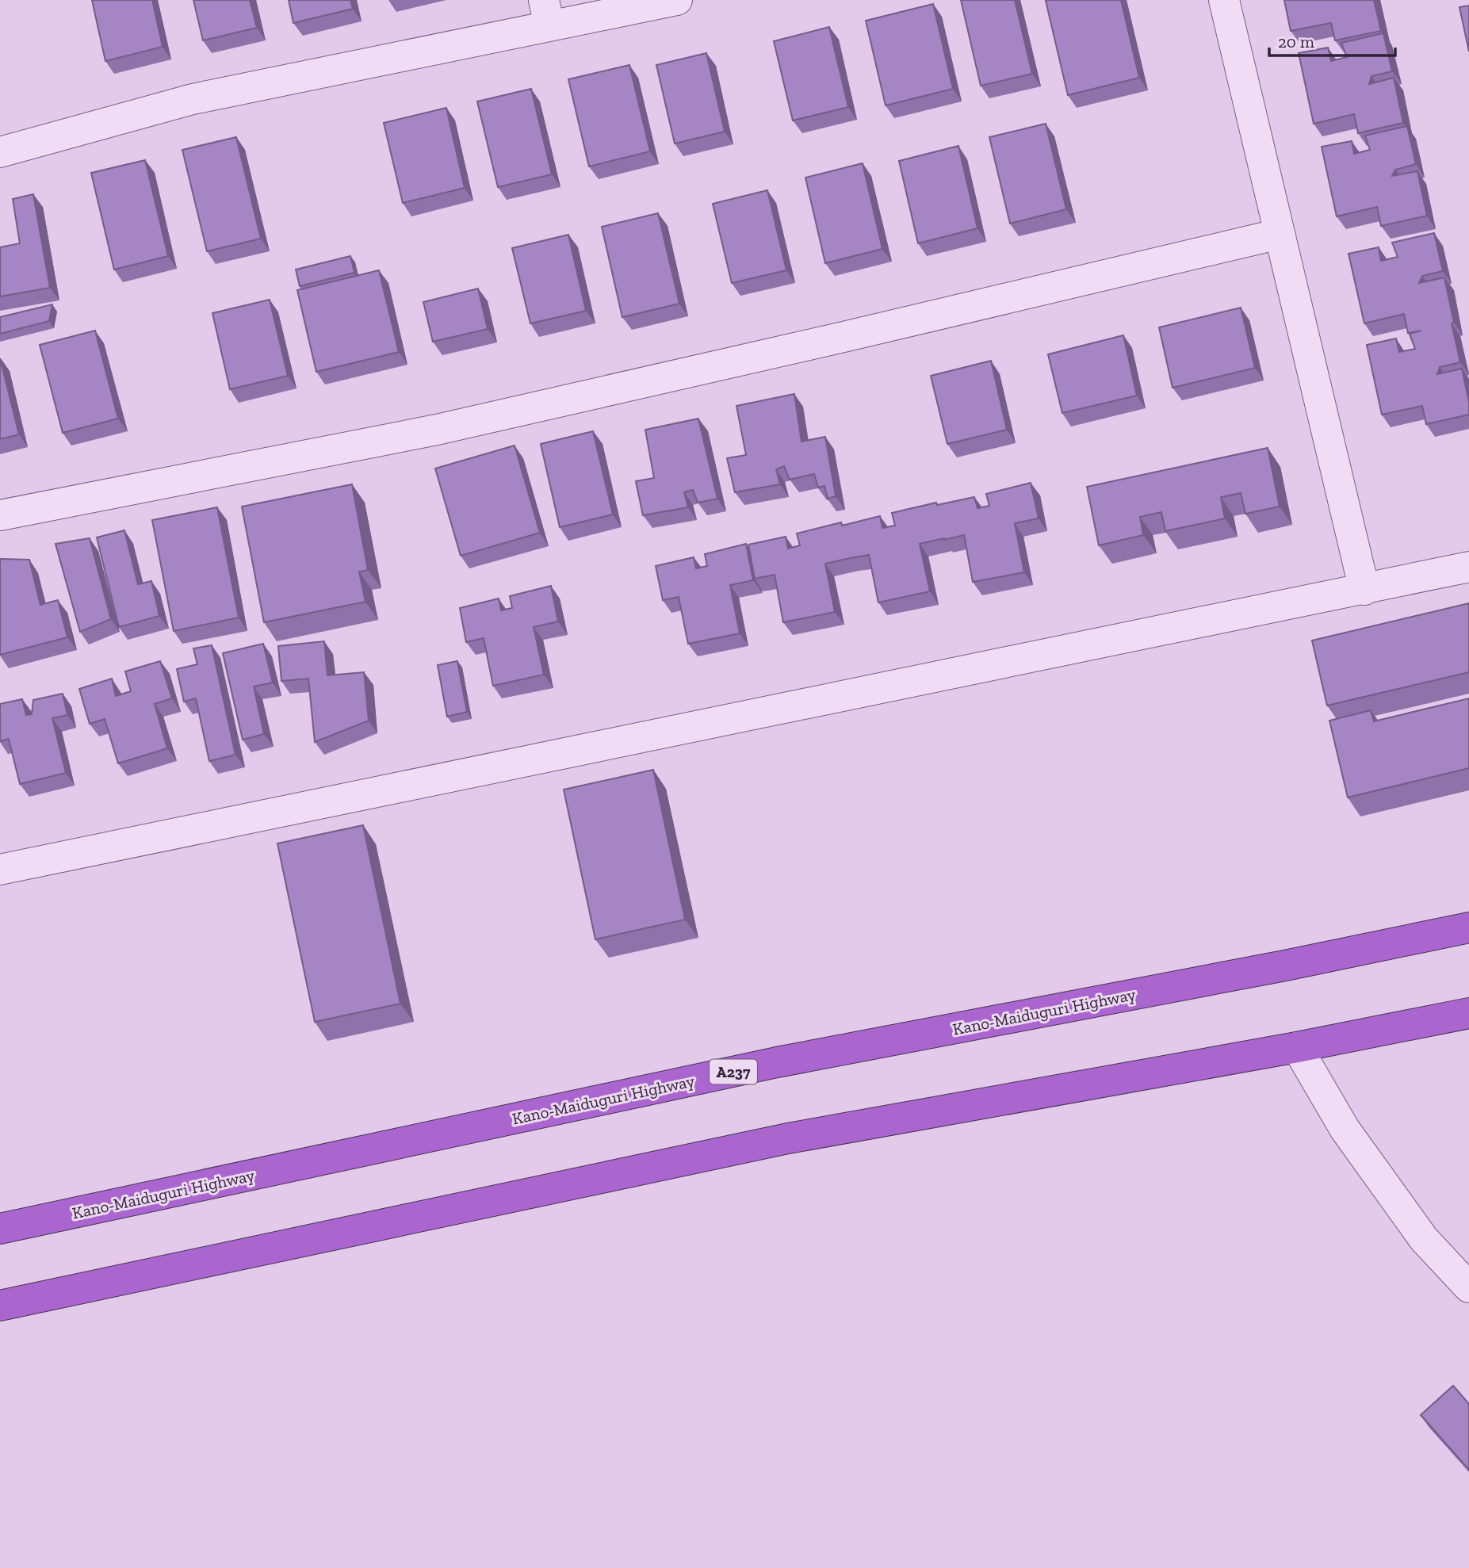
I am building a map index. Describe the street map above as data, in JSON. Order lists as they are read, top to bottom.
{
  "streets": {
    "highway": ["Kano-Maiduguri Highway", "A237"]
  },
  "scale_bar": "20 m"
}
